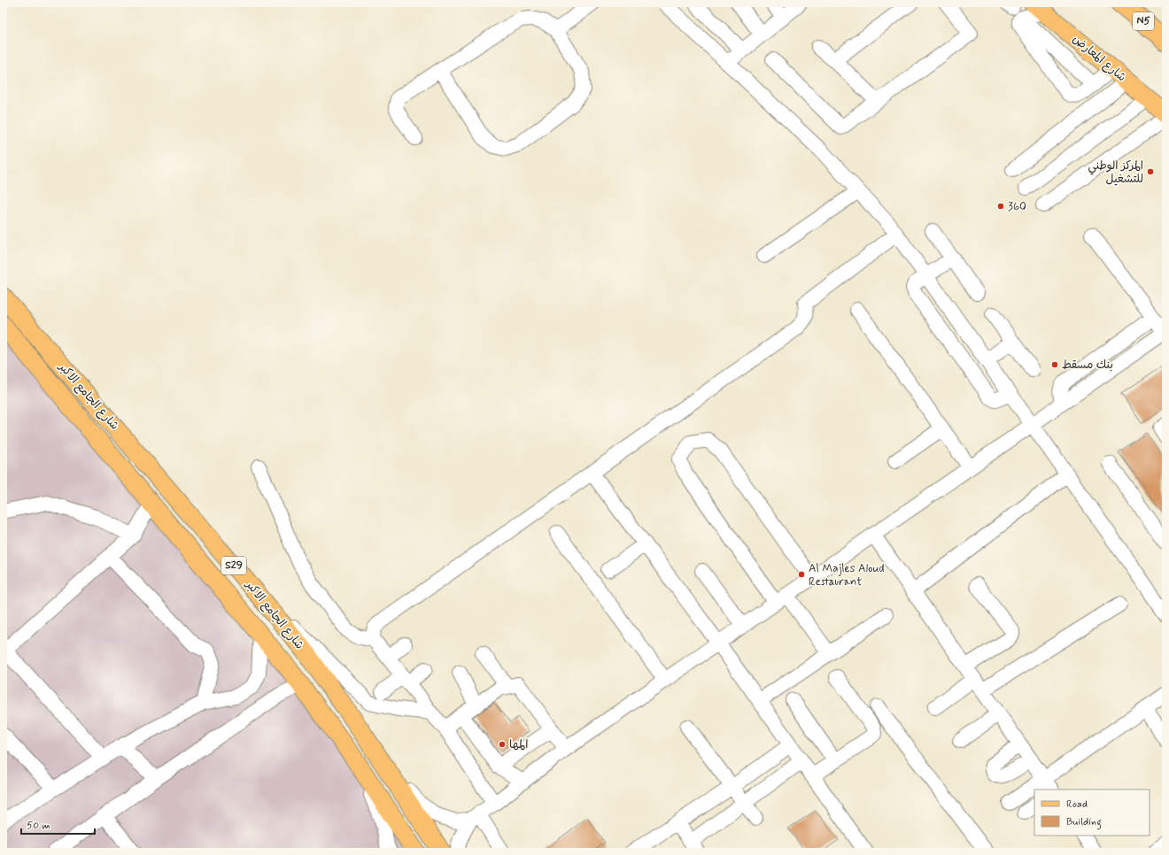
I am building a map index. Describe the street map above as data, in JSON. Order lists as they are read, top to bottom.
{
  "streets": {
    "highway": ["N5"],
    "main road": ["شارع المعارض", "شارع الجامع الاكبر", "S29"]
  },
  "places": [
    "المركز الوطني للتشغيل",
    "360",
    "بنك مسقط",
    "Al Majles Aloud Restaurant",
    "المه‍ا"
  ],
  "legend": ["Road", "Building"],
  "scale_bar": "50 m"
}
